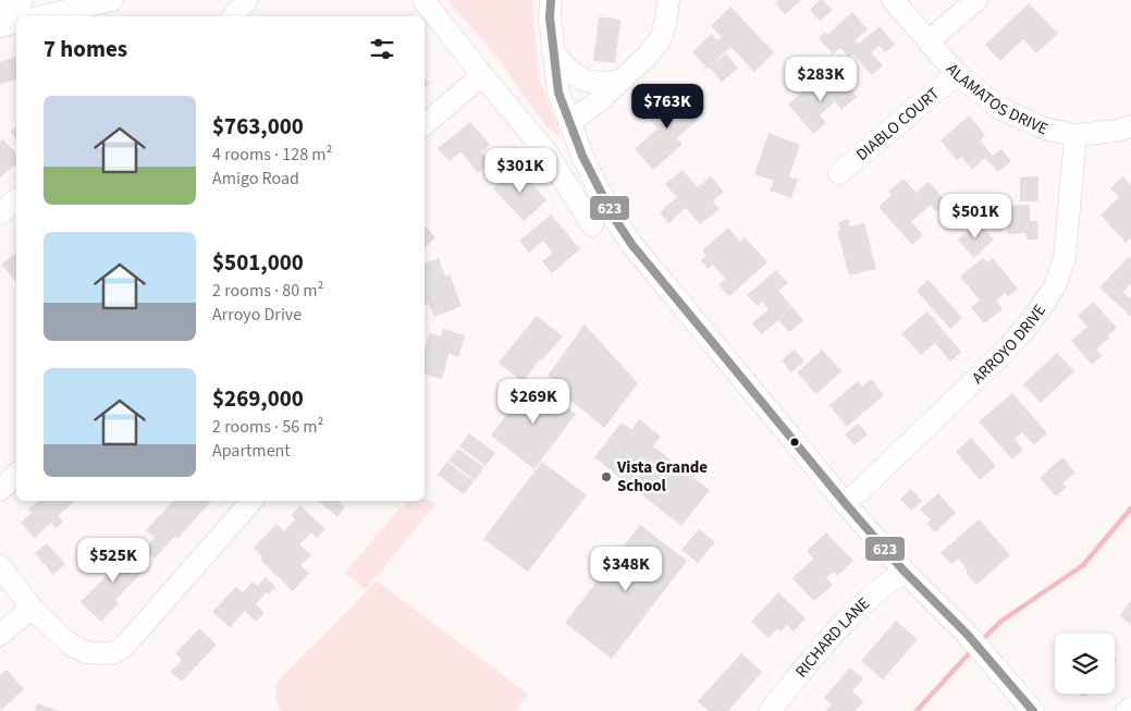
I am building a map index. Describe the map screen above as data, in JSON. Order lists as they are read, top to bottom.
{
  "streets": {
    "street": [
      "ALAMATOS DRIVE",
      "DIABLO COURT",
      "ARROYO DRIVE",
      "RICHARD LANE"
    ]
  },
  "crossings": [
    ["ALAMATOS DRIVE", "DIABLO COURT"],
    ["ALAMATOS DRIVE", "ARROYO DRIVE"]
  ],
  "places": ["Vista Grande School"],
  "lines": ["transit line 623"],
  "page": {
    "heading": "7 homes",
    "price": [
      "$283K",
      "$763K",
      "$301K",
      "$501K",
      "$269K",
      "$525K",
      "$348K"
    ],
    "list": [
      {
        "name": "$763,000",
        "note": "4 rooms · 128 m² · Amigo Road"
      },
      {
        "name": "$501,000",
        "note": "2 rooms · 80 m² · Arroyo Drive"
      },
      {
        "name": "$269,000",
        "note": "2 rooms · 56 m² · Apartment"
      }
    ]
  }
}
